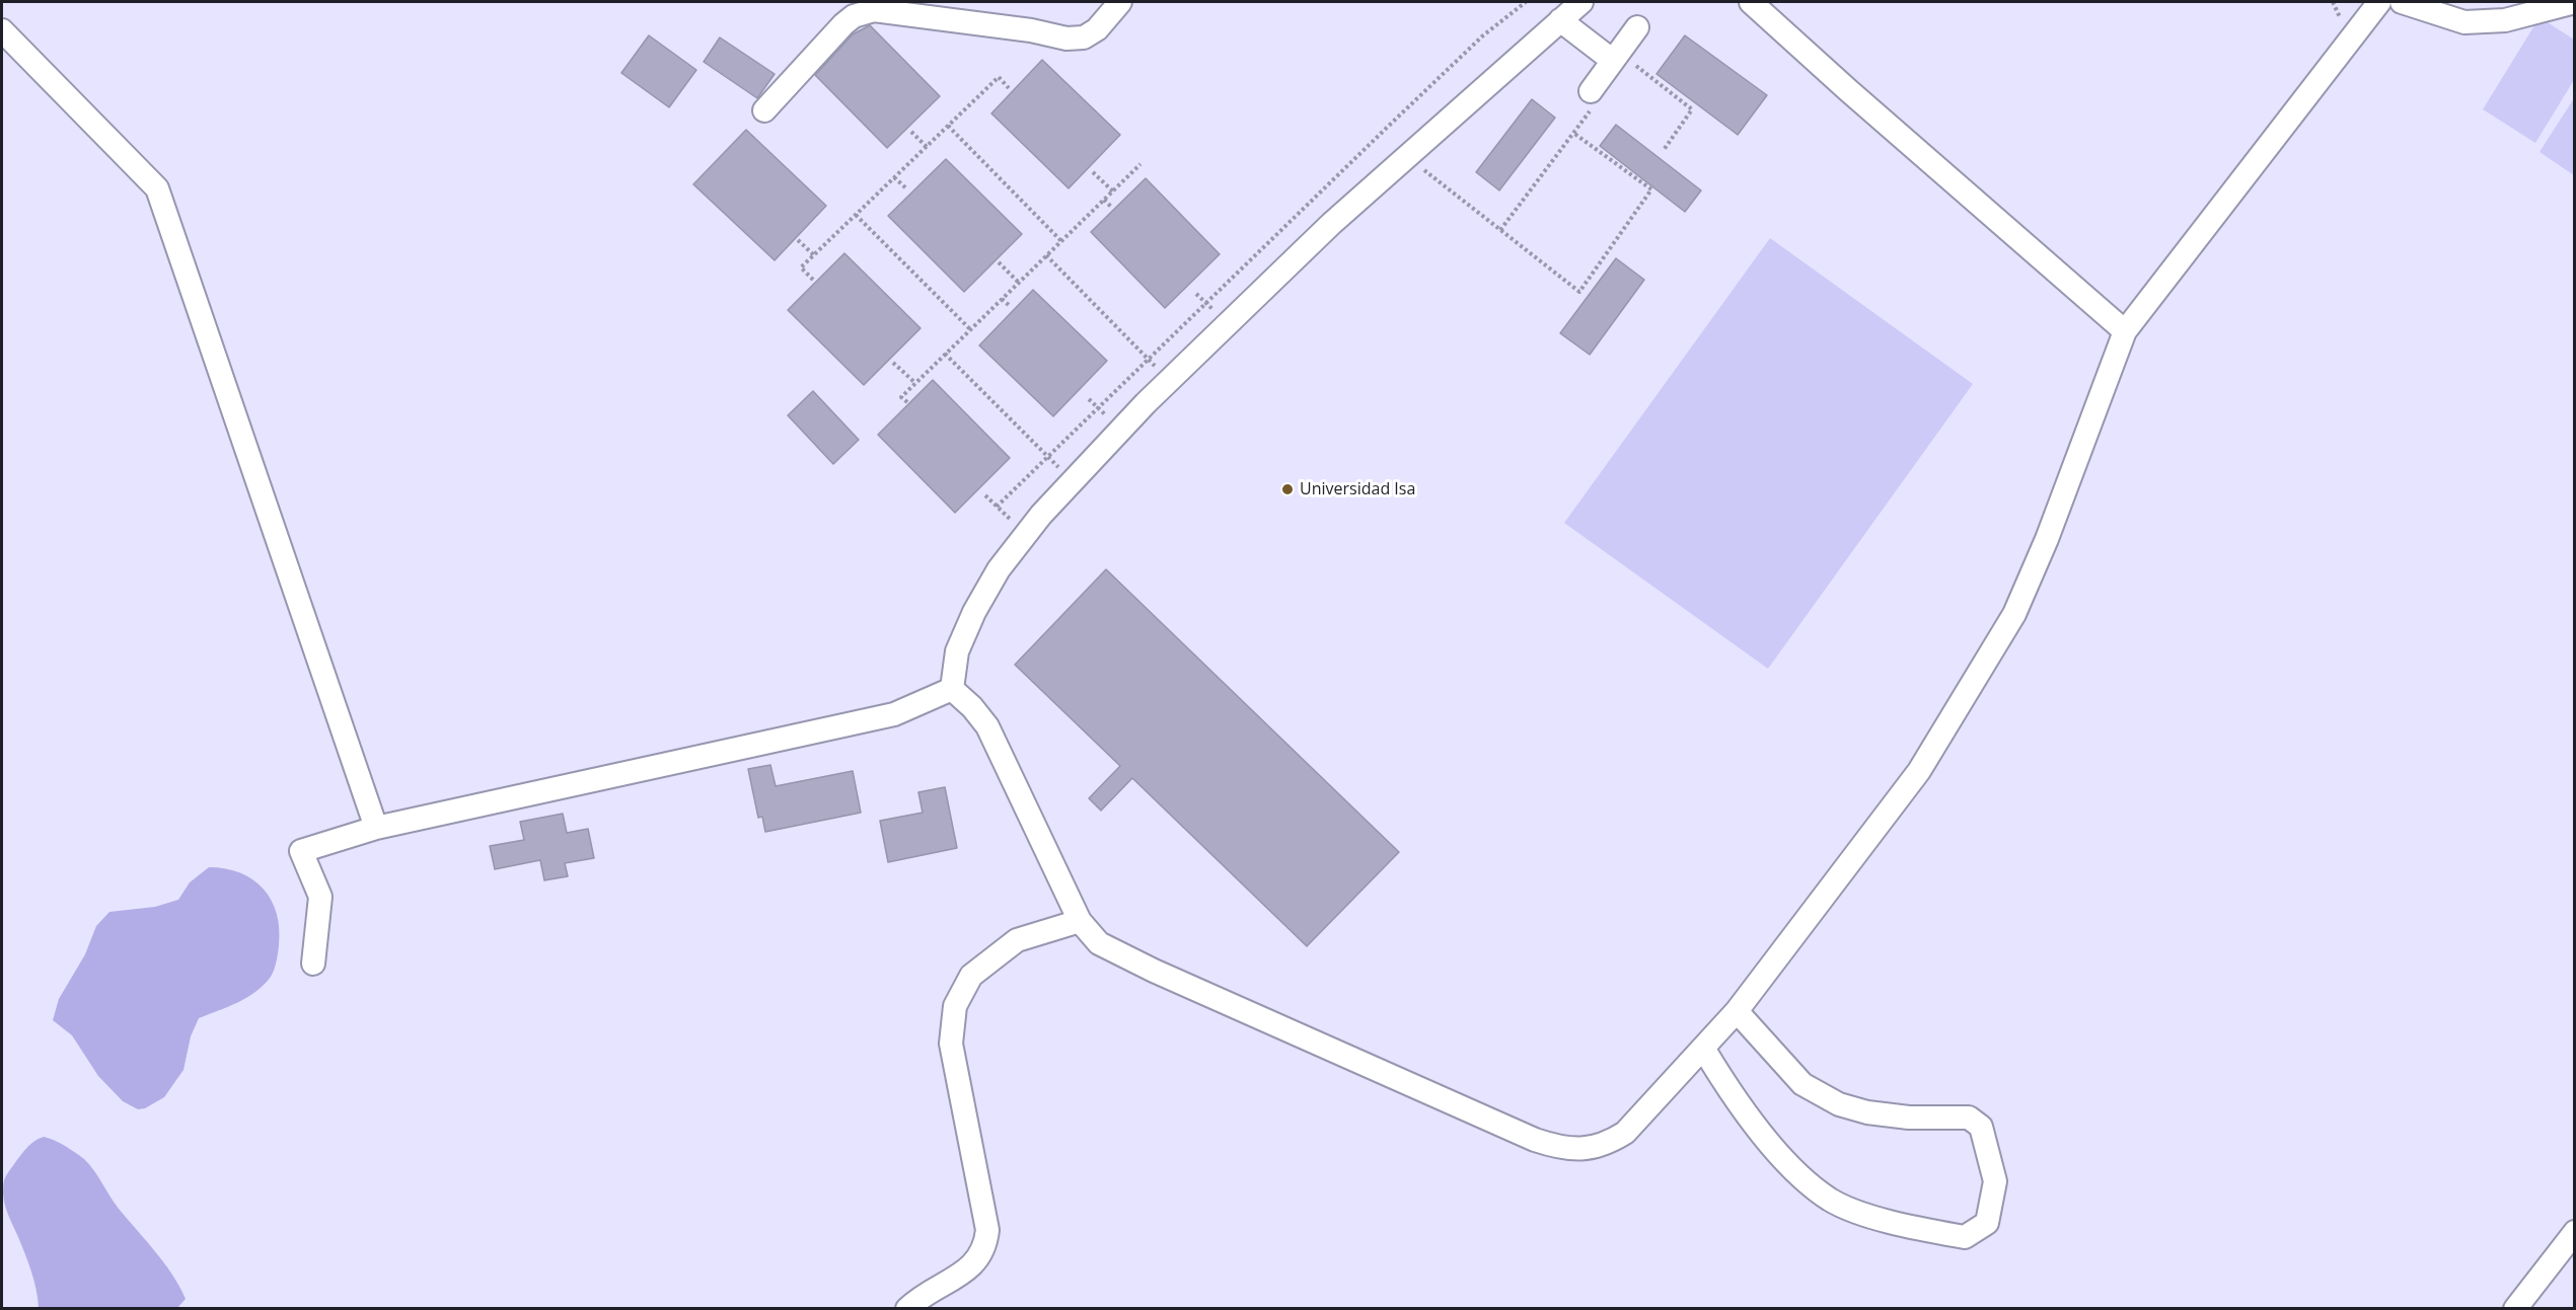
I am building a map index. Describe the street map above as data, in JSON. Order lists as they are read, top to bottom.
{
  "places": ["Universidad Isa"]
}
